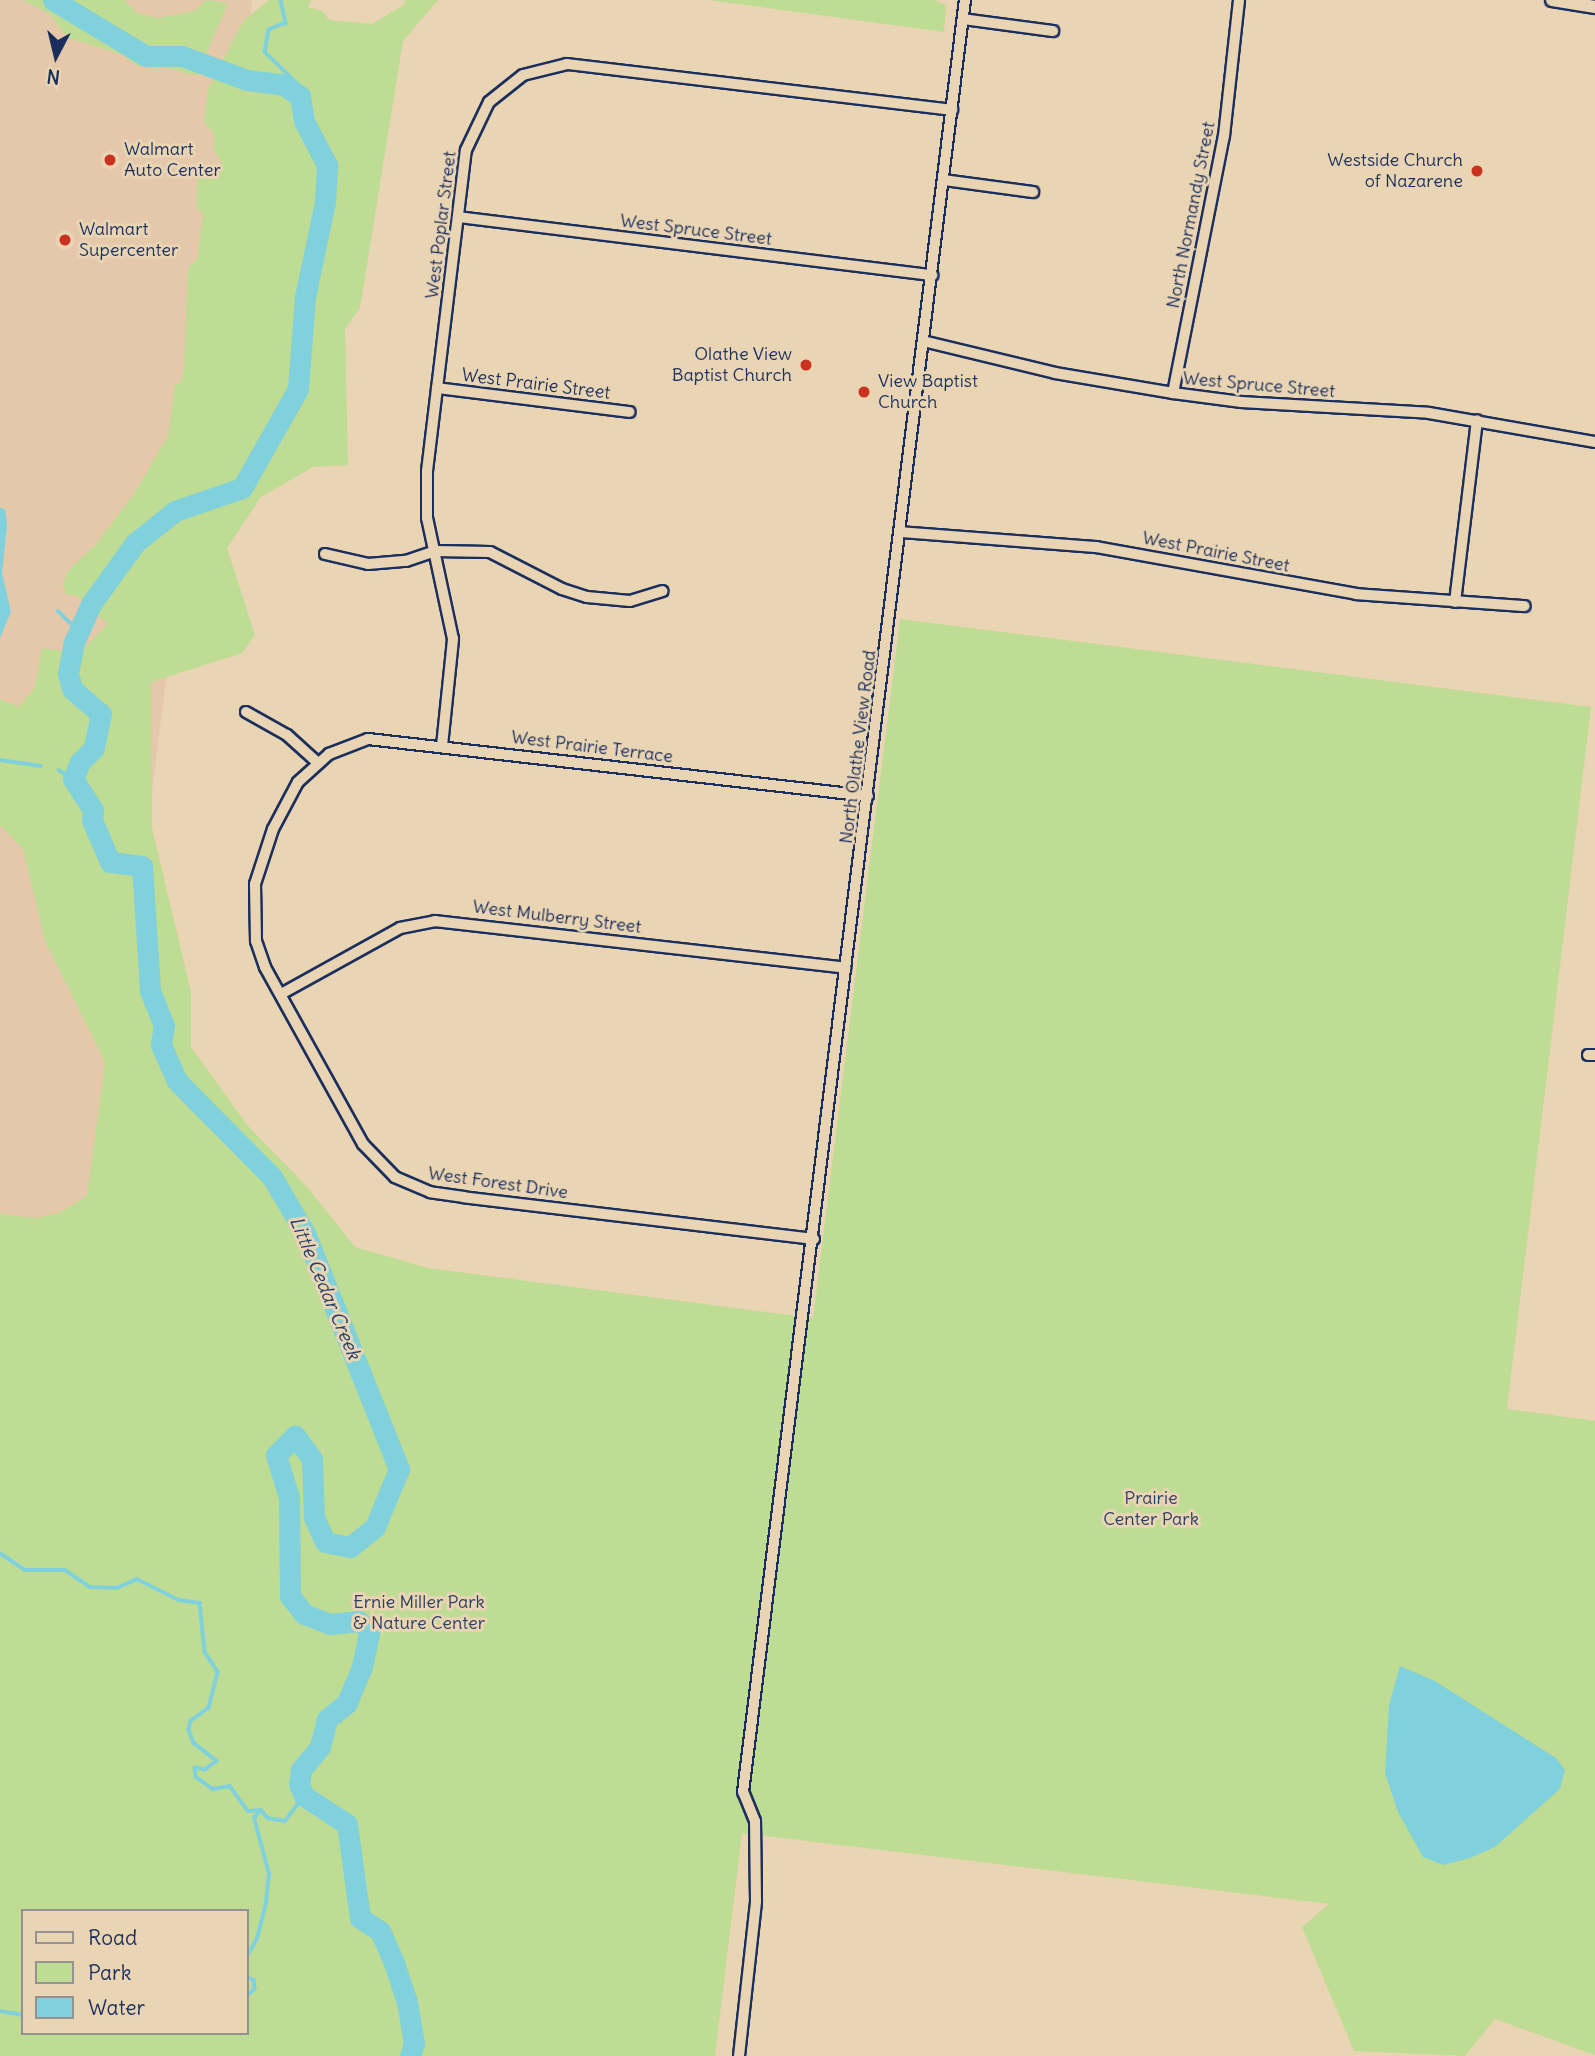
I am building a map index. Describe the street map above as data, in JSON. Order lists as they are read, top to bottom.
{
  "streets": {
    "street": [
      "North Normandy Street",
      "West Poplar Street",
      "West Spruce Street",
      "West Prairie Street",
      "West Prairie Terrace",
      "North Olathe View Road",
      "West Mulberry Street",
      "West Forest Drive"
    ]
  },
  "crossings": [
    ["North Normandy Street", "West Spruce Street"],
    ["West Poplar Street", "West Spruce Street"],
    ["West Poplar Street", "West Prairie Street"],
    ["West Poplar Street", "West Prairie Terrace"],
    ["West Poplar Street", "North Olathe View Road"],
    ["West Spruce Street", "North Olathe View Road"],
    ["West Prairie Street", "North Olathe View Road"],
    ["West Prairie Terrace", "North Olathe View Road"],
    ["West Prairie Terrace", "West Mulberry Street"],
    ["West Prairie Terrace", "West Forest Drive"],
    ["North Olathe View Road", "West Mulberry Street"],
    ["North Olathe View Road", "West Forest Drive"],
    ["West Mulberry Street", "West Forest Drive"]
  ],
  "water": ["Little Cedar Creek"],
  "parks": ["Prairie Center Park", "Ernie Miller Park & Nature Center"],
  "places": [
    "Walmart Auto Center",
    "Westside Church of Nazarene",
    "Walmart Supercenter",
    "Olathe View Baptist Church",
    "View Baptist Church"
  ],
  "legend": ["Road", "Park", "Water"],
  "north": "bottom"
}
